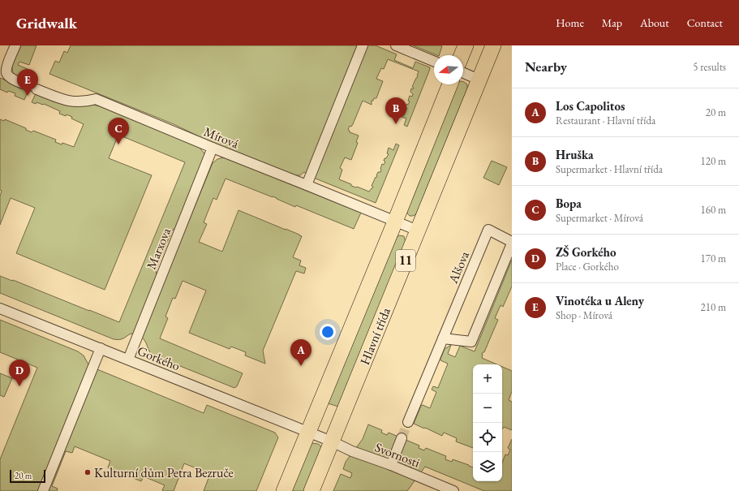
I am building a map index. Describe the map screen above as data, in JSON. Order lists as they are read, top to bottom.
{
  "streets": {
    "main road": ["11", "Hlavní třída"],
    "street": [
      "Mírová",
      "Marxova",
      "Alšova",
      "Gorkého",
      "Svornosti"
    ]
  },
  "crossings": [
    ["Mírová", "Marxova"],
    ["Mírová", "11"],
    ["Marxova", "Gorkého"],
    ["11", "Gorkého"],
    ["Hlavní třída", "Svornosti"]
  ],
  "places": ["Kulturní dům Petra Bezruče"],
  "scale_bar": "20 m",
  "north": "left",
  "page": {
    "header": "Gridwalk",
    "nav": [
      "Home",
      "Map",
      "About",
      "Contact"
    ],
    "heading": ["Nearby", "5 results"],
    "pins": [
      "E",
      "B",
      "C",
      "A",
      "D"
    ],
    "list": [
      {
        "mark": "A",
        "name": "Los Capolitos",
        "note": "Restaurant · Hlavní třída",
        "value": "20 m"
      },
      {
        "mark": "B",
        "name": "Hruška",
        "note": "Supermarket · Hlavní třída",
        "value": "120 m"
      },
      {
        "mark": "C",
        "name": "Bopa",
        "note": "Supermarket · Mírová",
        "value": "160 m"
      },
      {
        "mark": "D",
        "name": "ZŠ Gorkého",
        "note": "Place · Gorkého",
        "value": "170 m"
      },
      {
        "mark": "E",
        "name": "Vinotéka u Aleny",
        "note": "Shop · Mírová",
        "value": "210 m"
      }
    ],
    "map_buttons": ["+", "−"],
    "scale": "20 m"
  }
}
